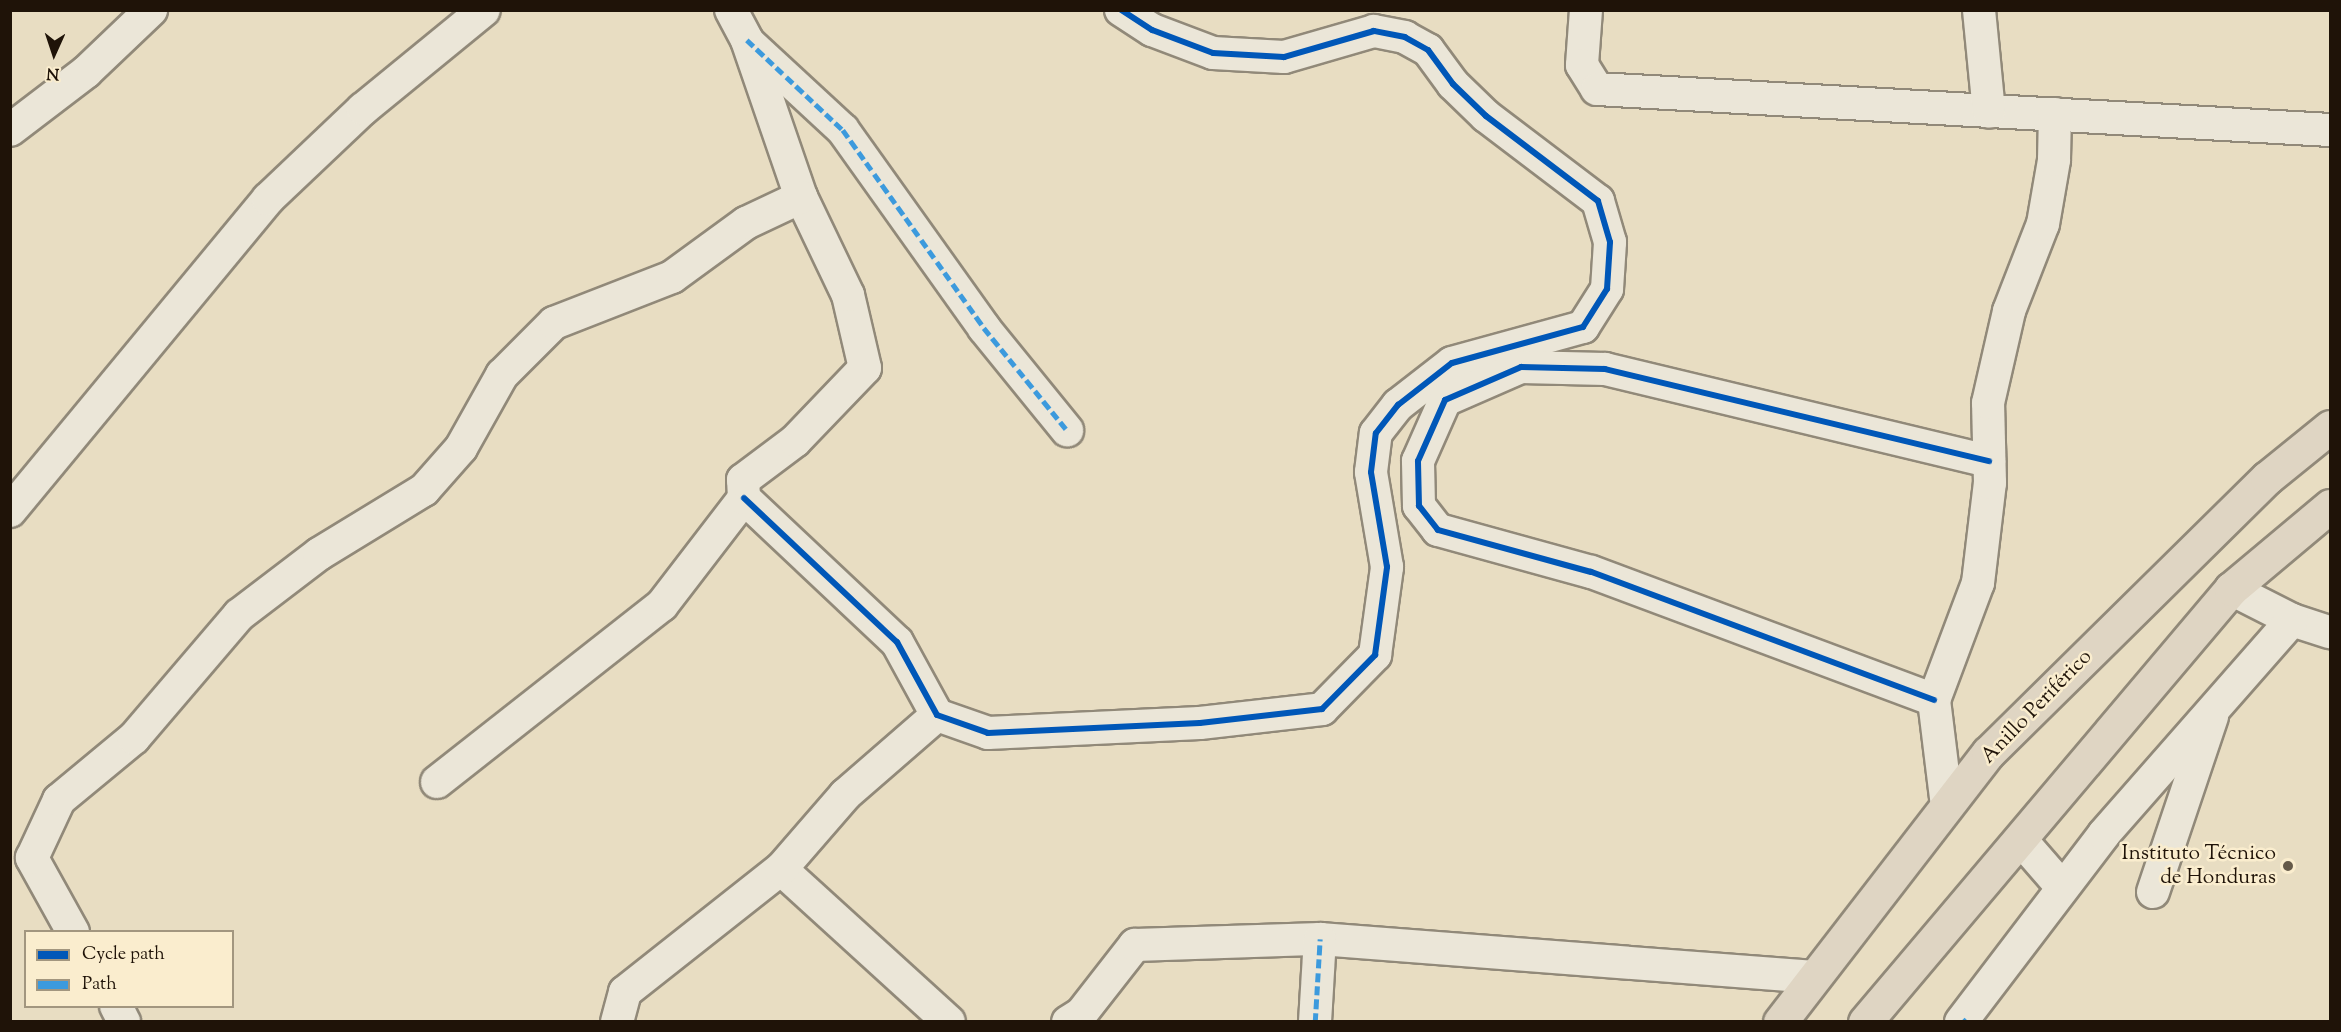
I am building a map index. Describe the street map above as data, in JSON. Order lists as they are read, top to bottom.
{
  "streets": {
    "highway": ["Anillo Periférico"]
  },
  "places": ["Instituto Técnico de Honduras"],
  "legend": ["Cycle path", "Path"],
  "north": "bottom"
}
